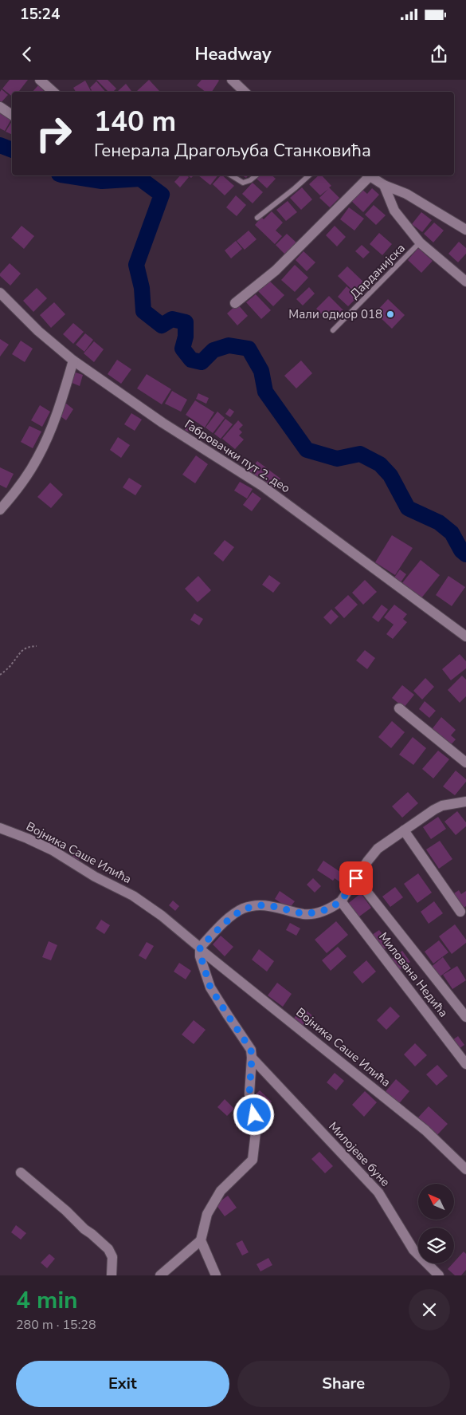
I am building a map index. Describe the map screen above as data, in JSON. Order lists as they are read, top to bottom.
{
  "streets": {
    "street": [
      "Габровачки пут 2. део",
      "Војника Саше Илића",
      "Милована Недића",
      "Милојеве буне"
    ],
    "lane": ["Дарданијска"]
  },
  "crossings": [
    ["Војника Саше Илића", "Милојеве буне"]
  ],
  "places": ["Мали одмор 018"],
  "north": "top left",
  "page": {
    "status": "15:24",
    "header": "Headway",
    "turn": ["140 m", "Генерала Драгољуба Станковића"],
    "heading": ["4 min", "280 m · 15:28"],
    "buttons": ["Exit", "Share"]
  }
}
